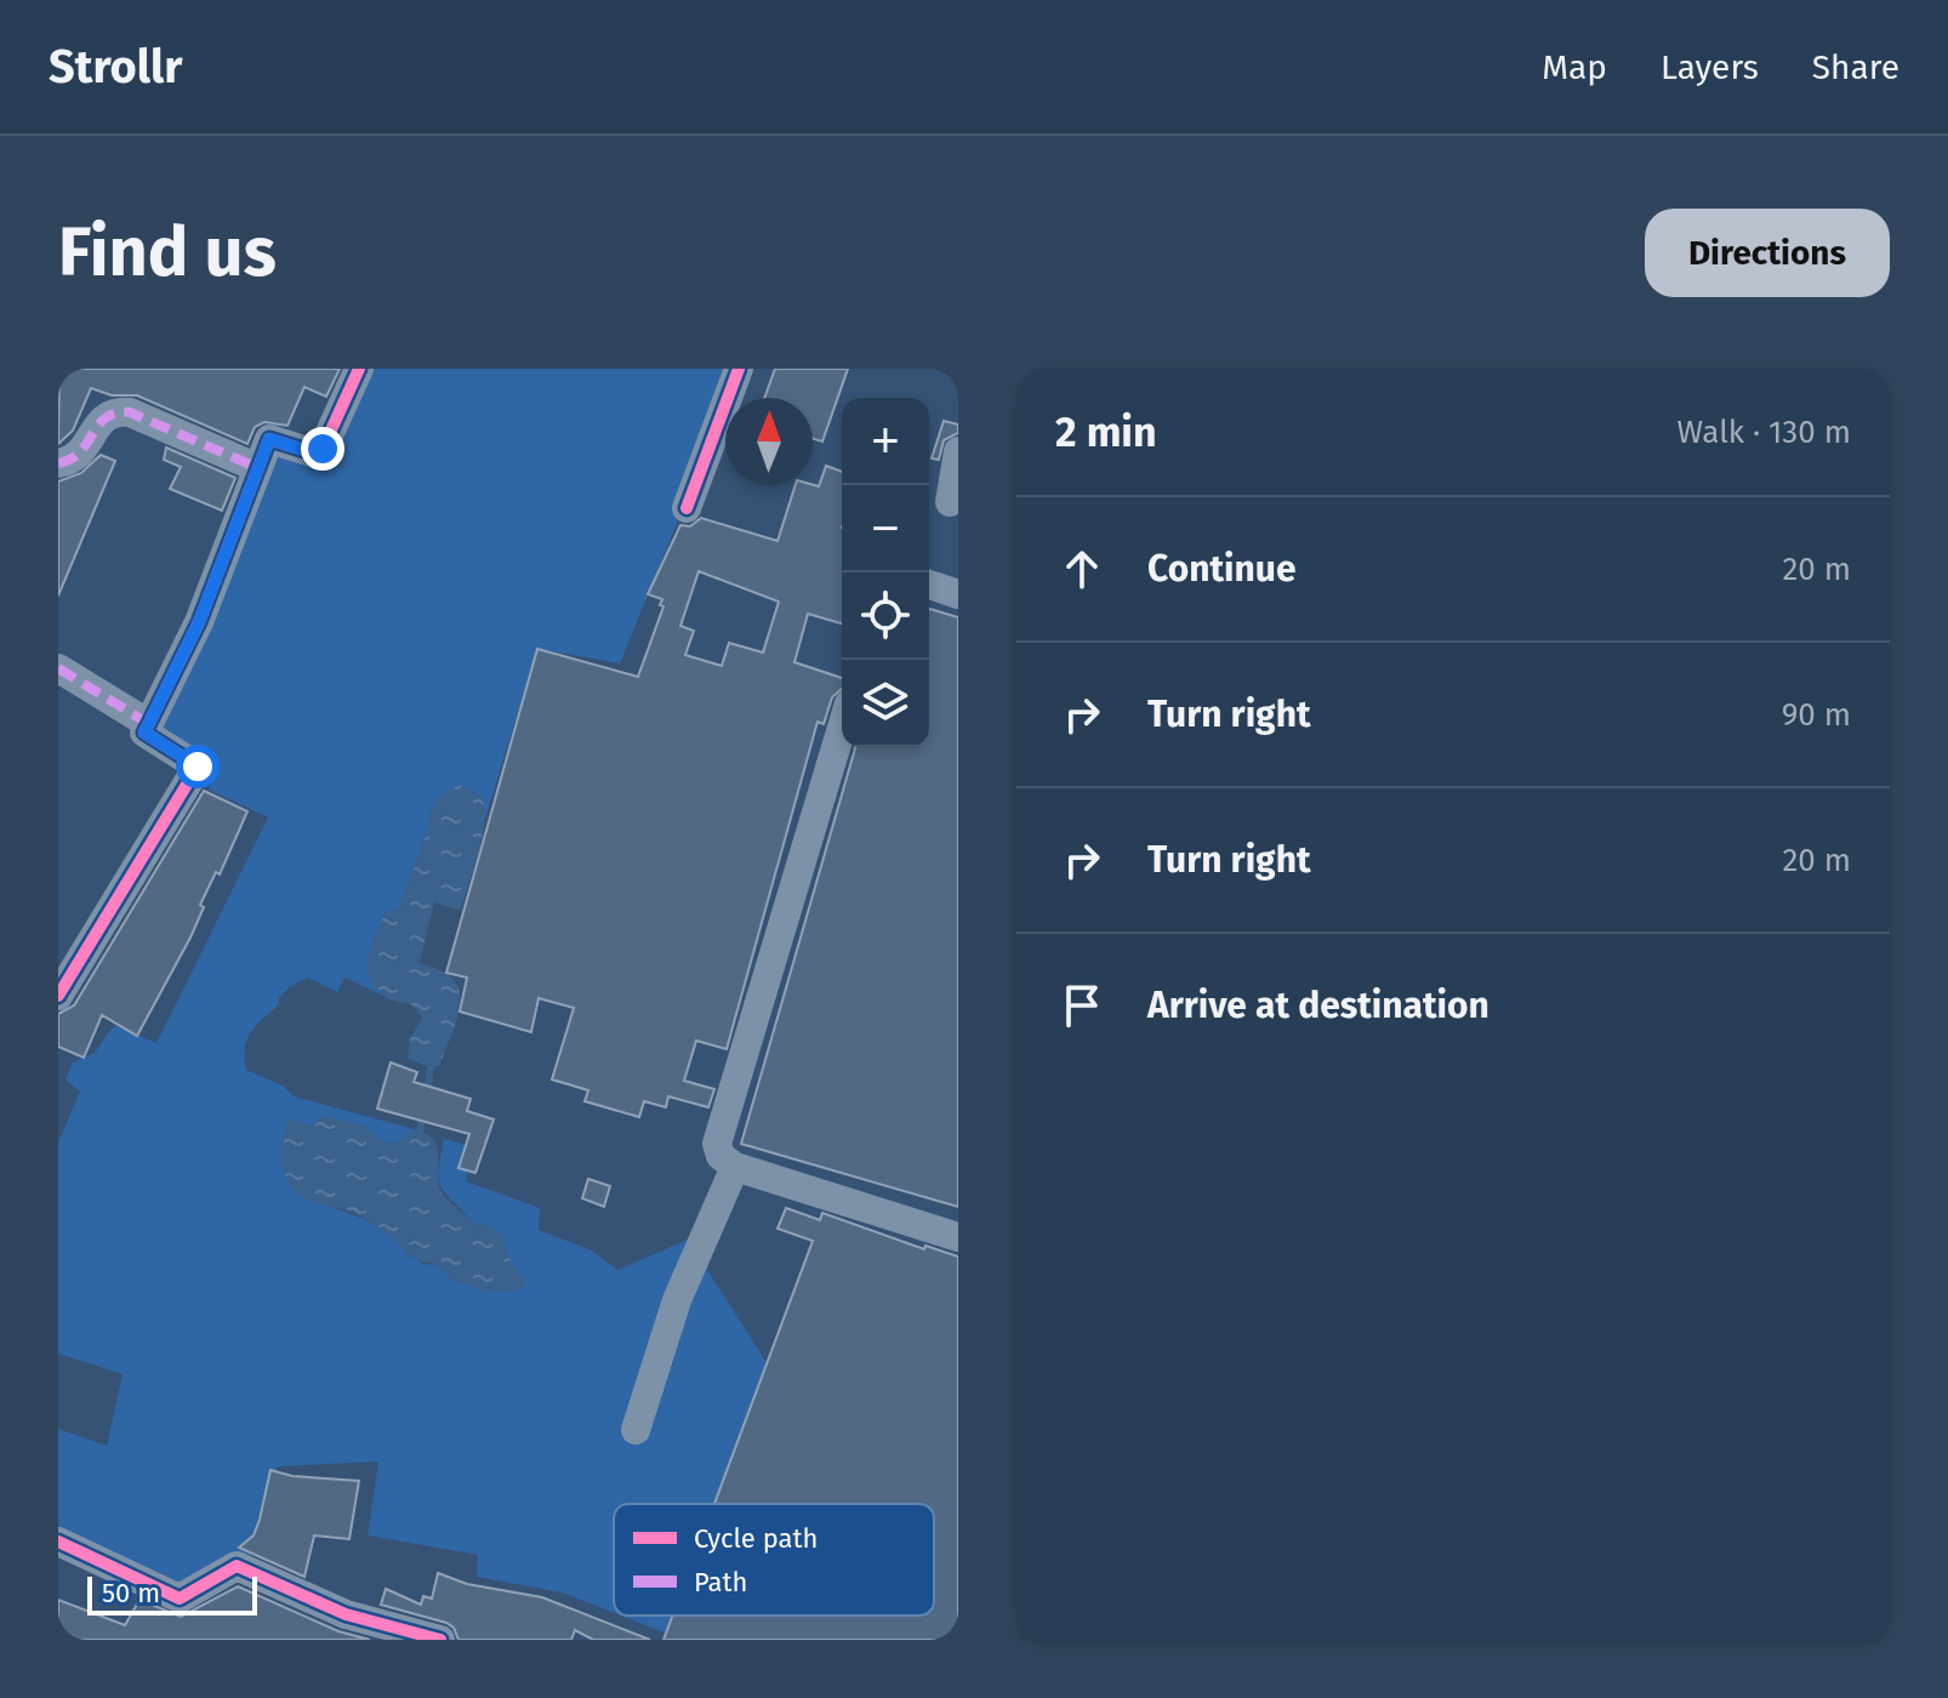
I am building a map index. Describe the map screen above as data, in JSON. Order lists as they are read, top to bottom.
{
  "legend": ["Cycle path", "Path"],
  "scale_bar": "50 m",
  "north": "top",
  "page": {
    "header": "Strollr",
    "nav": ["Map", "Layers", "Share"],
    "buttons": "Directions",
    "title": "Find us",
    "heading": ["2 min", "Walk · 130 m"],
    "map_buttons": ["+", "−"],
    "list": [
      ["Continue", "20 m"],
      ["Turn right", "90 m"],
      ["Turn right", "20 m"],
      "Arrive at destination"
    ],
    "scale": "50 m"
  }
}
